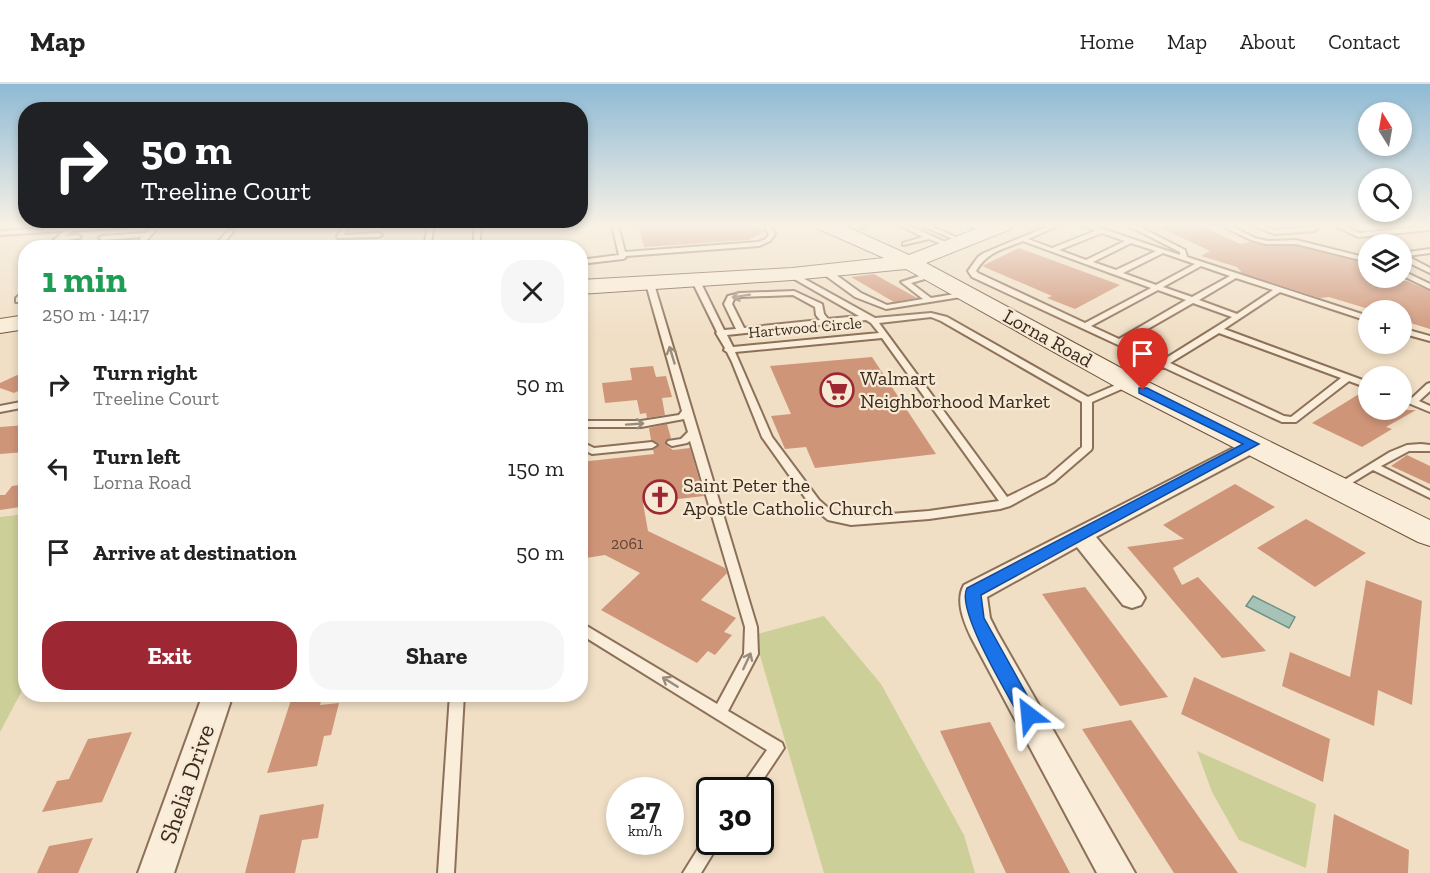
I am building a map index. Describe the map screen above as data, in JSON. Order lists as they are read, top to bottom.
{
  "streets": {
    "street": ["Lorna Road", "Shelia Drive"],
    "lane": ["Hartwood Circle"]
  },
  "places": {
    "supermarket": ["Walmart Neighborhood Market"],
    "church": ["Saint Peter the Apostle Catholic Church"]
  },
  "house_numbers": ["2061"],
  "north": "top",
  "page": {
    "header": "Map",
    "nav": [
      "Home",
      "Map",
      "About",
      "Contact"
    ],
    "map_buttons": ["+", "−"],
    "turn": ["50 m", "Treeline Court"],
    "heading": ["1 min", "250 m · 14:17"],
    "list": [
      {
        "name": "Turn right",
        "note": "Treeline Court",
        "value": "50 m"
      },
      {
        "name": "Turn left",
        "note": "Lorna Road",
        "value": "150 m"
      },
      {
        "name": "Arrive at destination",
        "value": "50 m"
      }
    ],
    "buttons": ["Exit", "Share"],
    "speed": "27 km/h",
    "limit": "30"
  }
}
